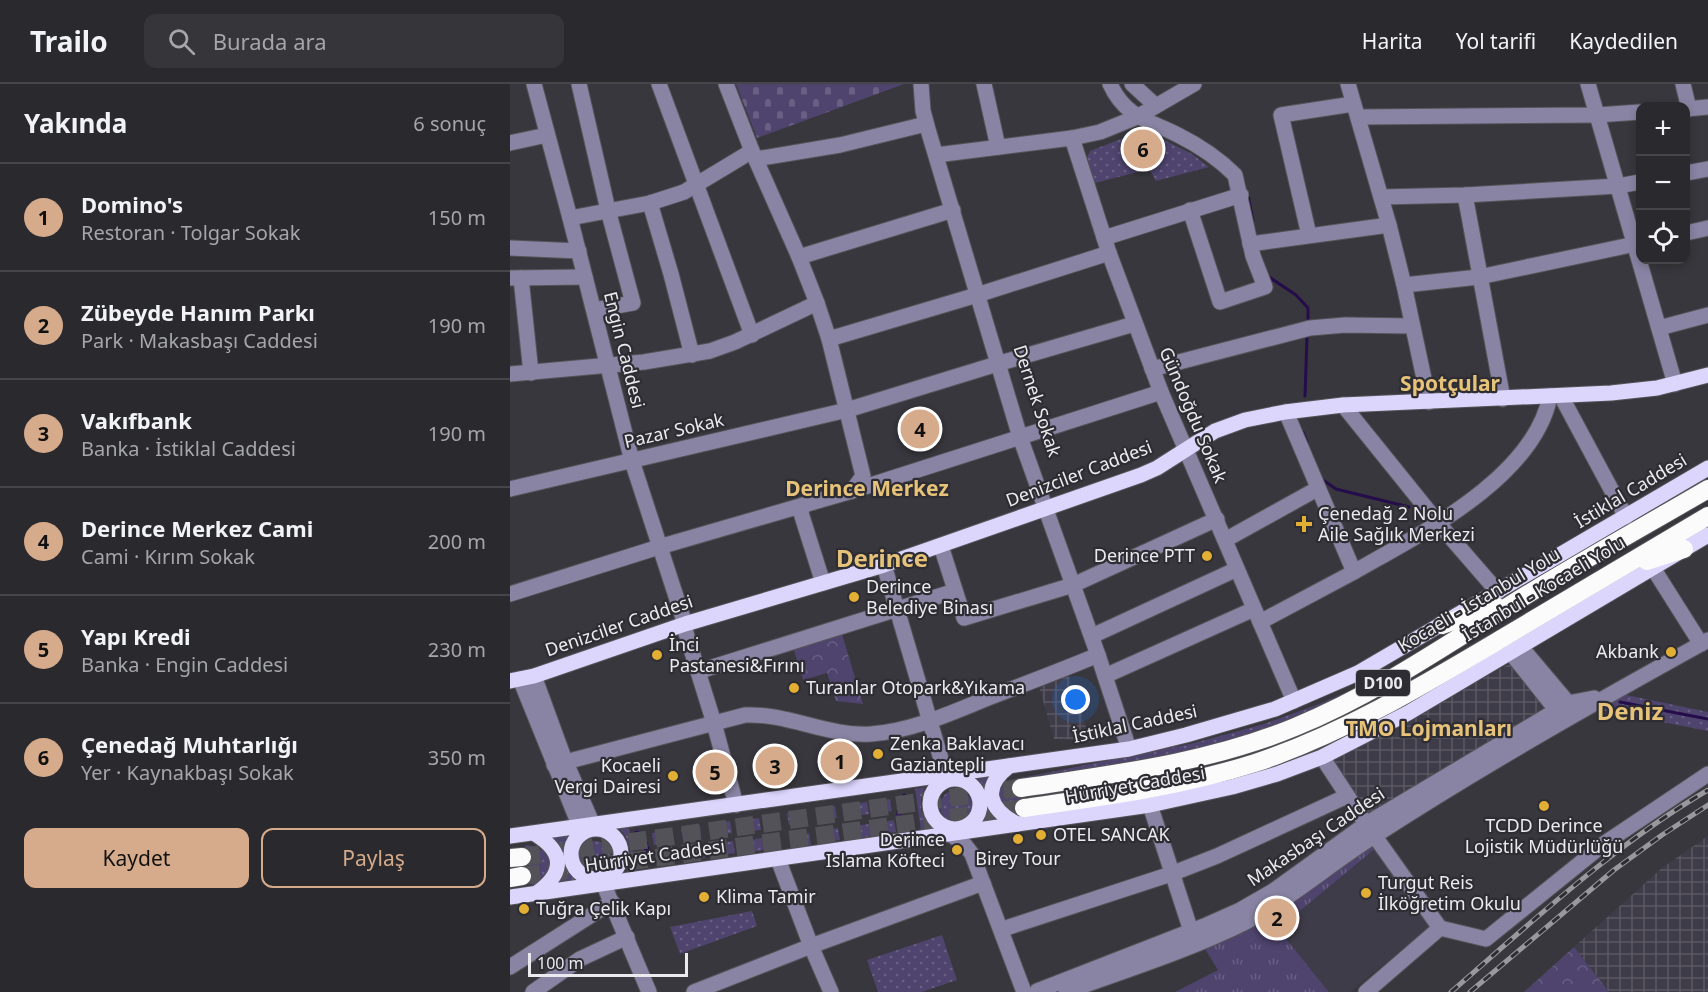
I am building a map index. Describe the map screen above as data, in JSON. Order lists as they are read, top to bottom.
{
  "streets": {
    "highway": ["İstanbul - Kocaeli Yolu", "Kocaeli - İstanbul Yolu", "D100"],
    "main road": ["Denizciler Caddesi", "İstiklal Caddesi", "Hürriyet Caddesi"],
    "street": [
      "Engin Caddesi",
      "Dernek Sokak",
      "Gündoğdu Sokak",
      "Pazar Sokak",
      "Makasbaşı Caddesi"
    ]
  },
  "crossings": [
    ["Engin Caddesi", "Pazar Sokak"],
    ["Engin Caddesi", "Denizciler Caddesi"],
    ["Engin Caddesi", "İstiklal Caddesi"],
    ["Dernek Sokak", "Pazar Sokak"],
    ["Dernek Sokak", "Denizciler Caddesi"],
    ["Dernek Sokak", "İstiklal Caddesi"],
    ["Gündoğdu Sokak", "Pazar Sokak"],
    ["Gündoğdu Sokak", "Denizciler Caddesi"],
    ["Gündoğdu Sokak", "İstiklal Caddesi"],
    ["İstiklal Caddesi", "Hürriyet Caddesi"],
    ["İstanbul - Kocaeli Yolu", "Hürriyet Caddesi"]
  ],
  "districts": [
    "Spotçular",
    "Derince Merkez",
    "Derince",
    "Deniz",
    "TMO Lojmanları"
  ],
  "places": {
    "health": ["Çenedağ 2 Nolu Aile Sağlık Merkezi"],
    "other": [
      "Derince PTT",
      "Derince Belediye Binası",
      "Akbank",
      "İnci Pastanesi&Fırını",
      "Turanlar Otopark&Yıkama",
      "Zenka Baklavacı Gaziantepli",
      "Kocaeli Vergi Dairesi",
      "TCDD Derince Lojistik Müdürlüğü",
      "OTEL SANCAK",
      "Birey Tour",
      "Derince Islama Köfteci",
      "Turgut Reis İlköğretim Okulu",
      "Klima Tamir",
      "Tuğra Çelik Kapı"
    ]
  },
  "scale_bar": "100 m",
  "page": {
    "header": "Trailo",
    "search": "Burada ara",
    "nav": ["Harita", "Yol tarifi", "Kaydedilen"],
    "heading": ["Yakında", "6 sonuç"],
    "map_buttons": ["+", "−"],
    "pins": [
      "6",
      "4",
      "1",
      "3",
      "5",
      "2"
    ],
    "list": [
      {
        "mark": "1",
        "name": "Domino's",
        "note": "Restoran · Tolgar Sokak",
        "value": "150 m"
      },
      {
        "mark": "2",
        "name": "Zübeyde Hanım Parkı",
        "note": "Park · Makasbaşı Caddesi",
        "value": "190 m"
      },
      {
        "mark": "3",
        "name": "Vakıfbank",
        "note": "Banka · İstiklal Caddesi",
        "value": "190 m"
      },
      {
        "mark": "4",
        "name": "Derince Merkez Cami",
        "note": "Cami · Kırım Sokak",
        "value": "200 m"
      },
      {
        "mark": "5",
        "name": "Yapı Kredi",
        "note": "Banka · Engin Caddesi",
        "value": "230 m"
      },
      {
        "mark": "6",
        "name": "Çenedağ Muhtarlığı",
        "note": "Yer · Kaynakbaşı Sokak",
        "value": "350 m"
      }
    ],
    "buttons": ["Kaydet", "Paylaş"],
    "scale": "100 m"
  }
}
